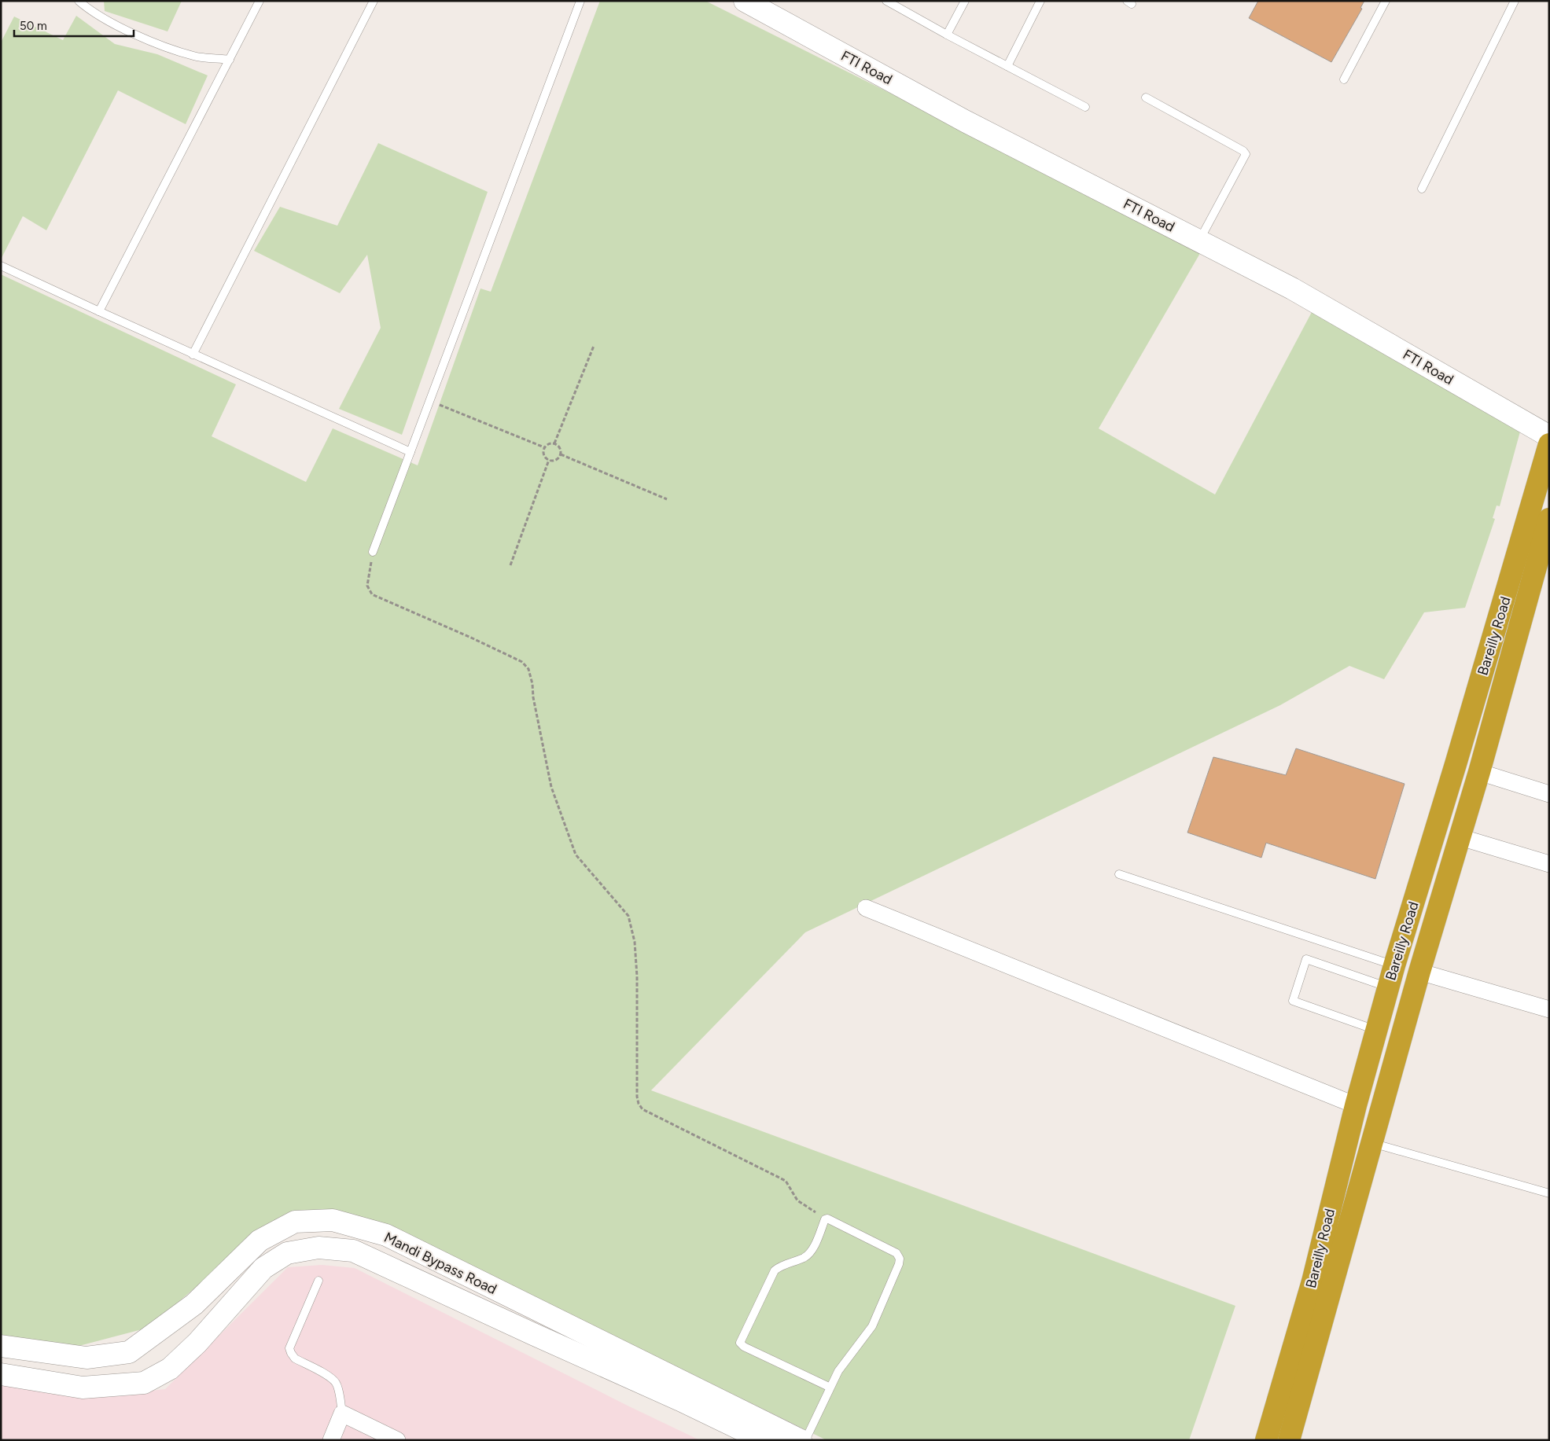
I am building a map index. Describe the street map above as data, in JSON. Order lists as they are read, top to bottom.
{
  "streets": {
    "highway": ["Bareilly Road"],
    "main road": ["FTI Road", "Mandi Bypass Road"]
  },
  "scale_bar": "50 m"
}
